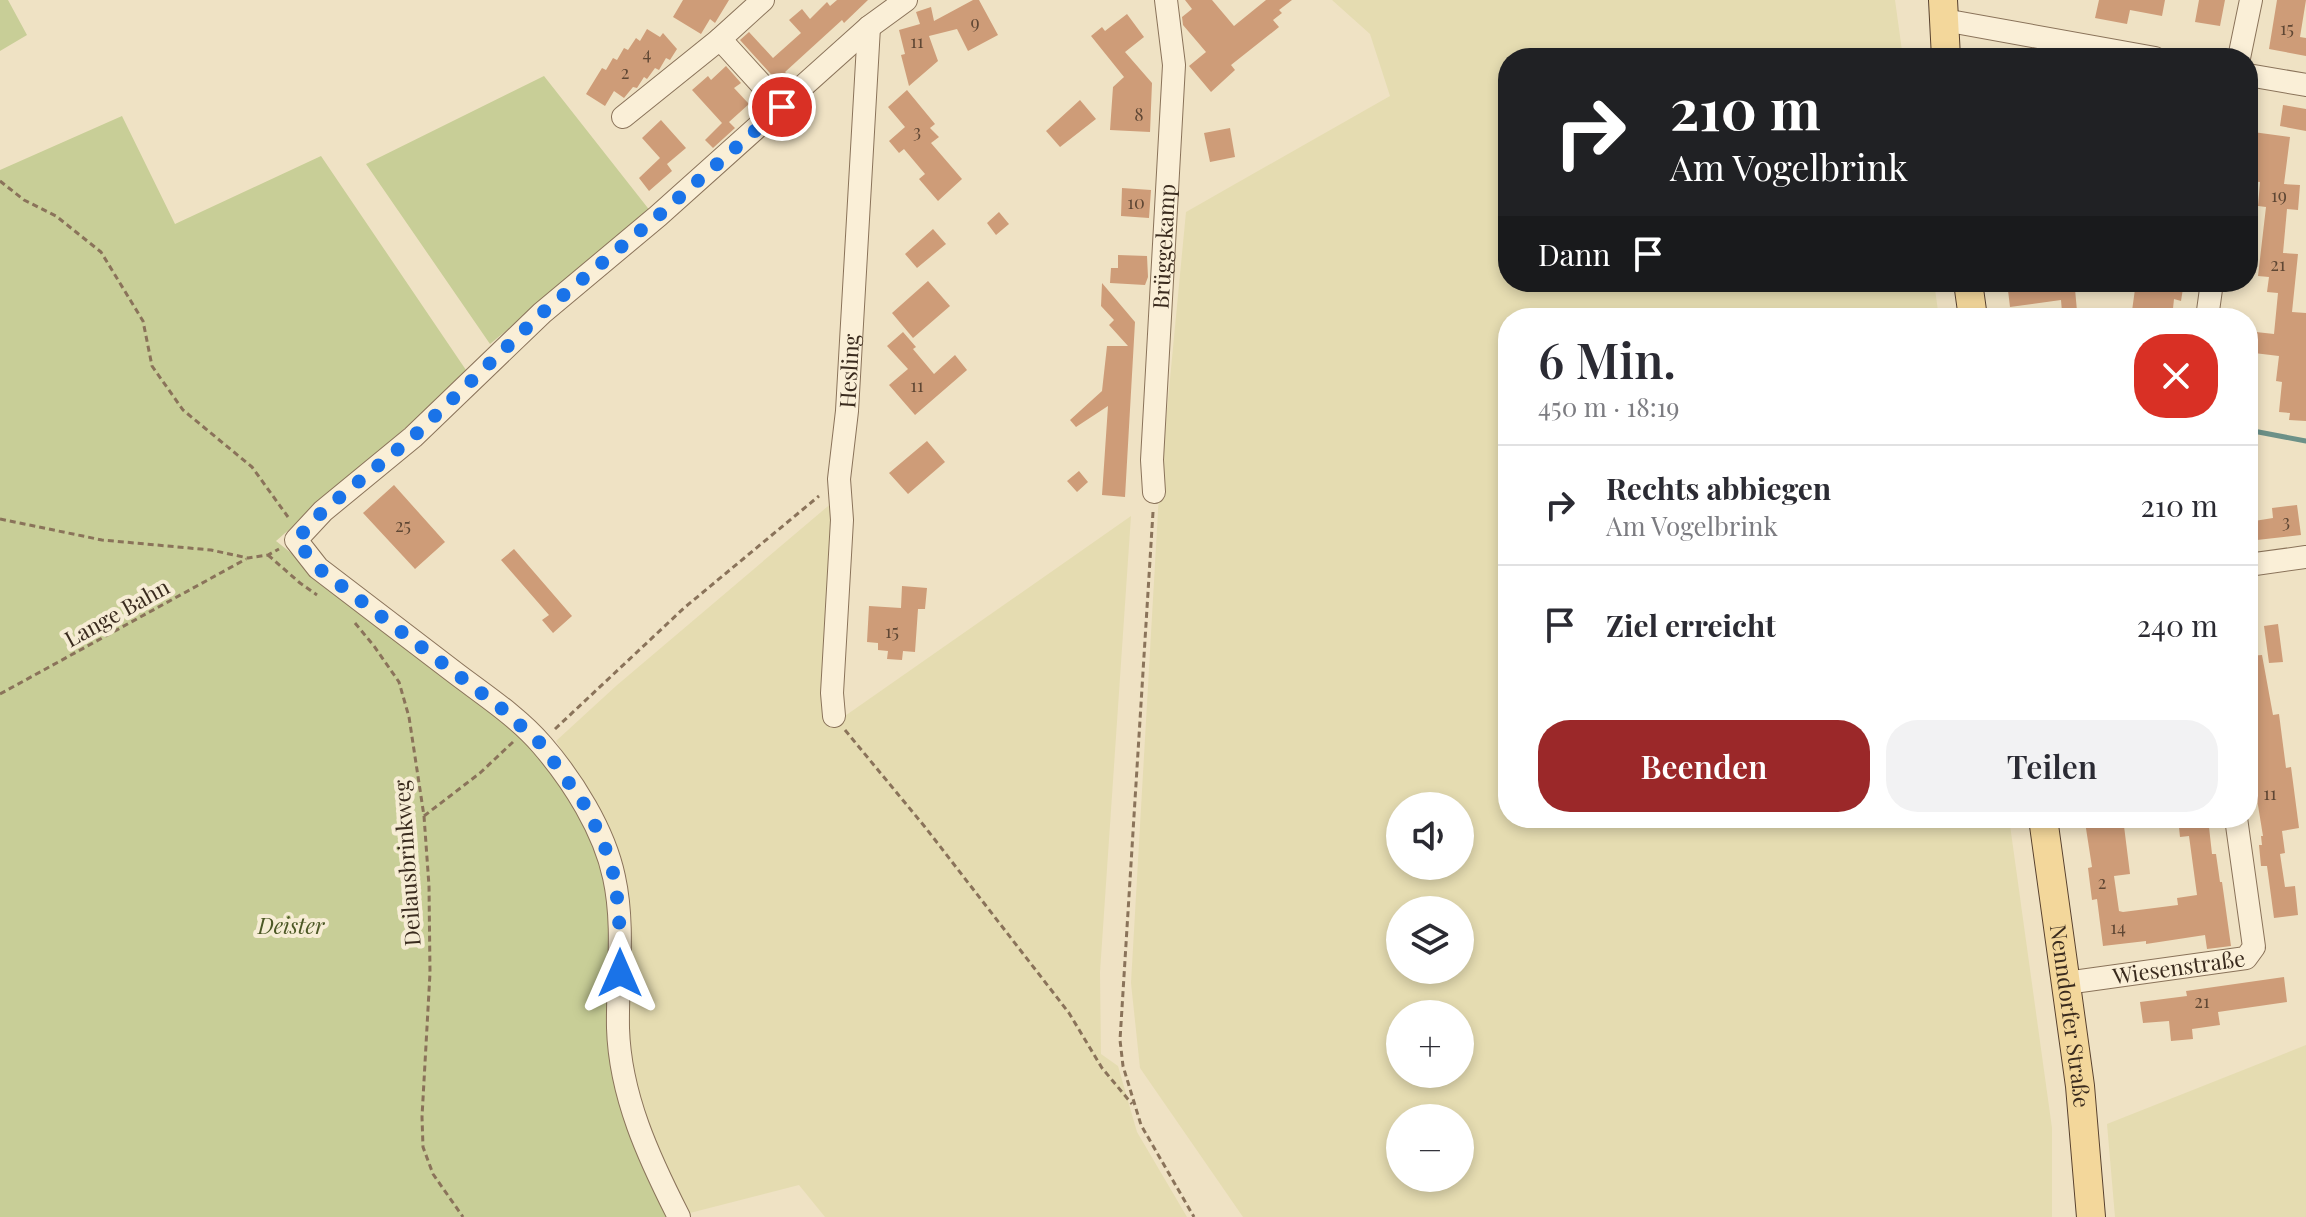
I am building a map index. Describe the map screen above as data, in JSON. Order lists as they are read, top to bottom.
{
  "streets": {
    "main road": ["Nenndorfer Straße"],
    "street": ["Brüggekamp", "Hesling", "Wiesenstraße"],
    "path": ["Lange Bahn", "Deilausbrinkweg"]
  },
  "crossings": [
    ["Wiesenstraße", "Nenndorfer Straße"]
  ],
  "parks": ["Deister"],
  "house_numbers": [
    "9",
    "15",
    "11",
    "4",
    "2",
    "8",
    "3",
    "19",
    "10",
    "21",
    "11",
    "3",
    "25",
    "15",
    "11",
    "2",
    "14",
    "21"
  ],
  "page": {
    "turn": ["210 m", "Am Vogelbrink"],
    "then": "Dann",
    "heading": ["6 Min.", "450 m · 18:19"],
    "list": [
      {
        "name": "Rechts abbiegen",
        "note": "Am Vogelbrink",
        "value": "210 m"
      },
      {
        "name": "Ziel erreicht",
        "value": "240 m"
      }
    ],
    "buttons": ["Beenden", "Teilen"],
    "map_buttons": ["+", "−"]
  }
}
